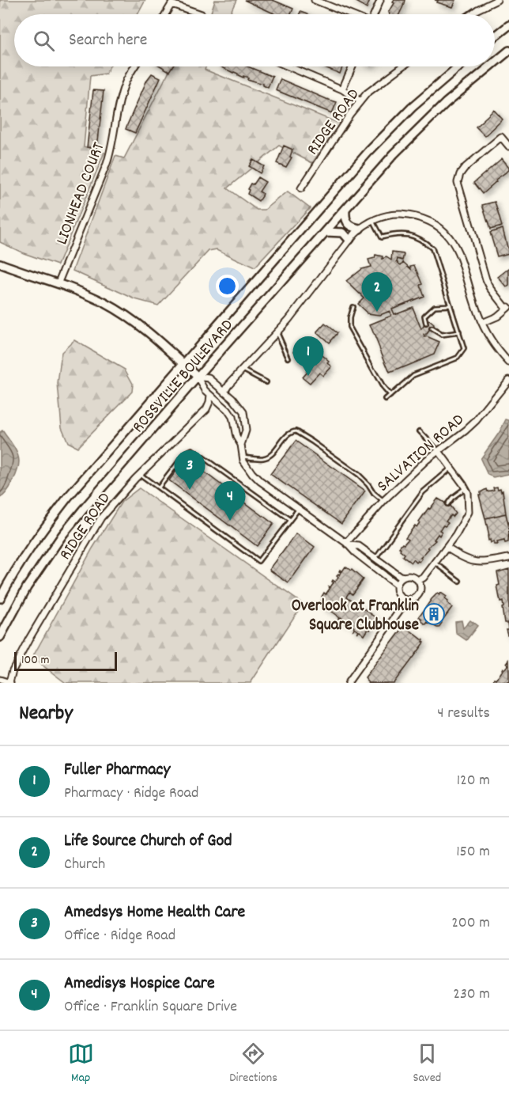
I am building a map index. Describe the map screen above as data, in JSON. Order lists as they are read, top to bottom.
{
  "streets": {
    "main road": ["ROSSVILLE BOULEVARD"],
    "street": ["RIDGE ROAD", "LIONHEAD COURT", "SALVATION ROAD"]
  },
  "places": {
    "building": ["Overlook at Franklin Square Clubhouse"]
  },
  "scale_bar": "100 m",
  "page": {
    "search": "Search here",
    "pins": [
      "2",
      "1",
      "3",
      "4"
    ],
    "scale": "100 m",
    "heading": ["Nearby", "4 results"],
    "list": [
      {
        "mark": "1",
        "name": "Fuller Pharmacy",
        "note": "Pharmacy · Ridge Road",
        "value": "120 m"
      },
      {
        "mark": "2",
        "name": "Life Source Church of God",
        "note": "Church",
        "value": "150 m"
      },
      {
        "mark": "3",
        "name": "Amedsys Home Health Care",
        "note": "Office · Ridge Road",
        "value": "200 m"
      },
      {
        "mark": "4",
        "name": "Amedisys Hospice Care",
        "note": "Office · Franklin Square Drive",
        "value": "230 m"
      }
    ],
    "nav": ["Map", "Directions", "Saved"]
  }
}
